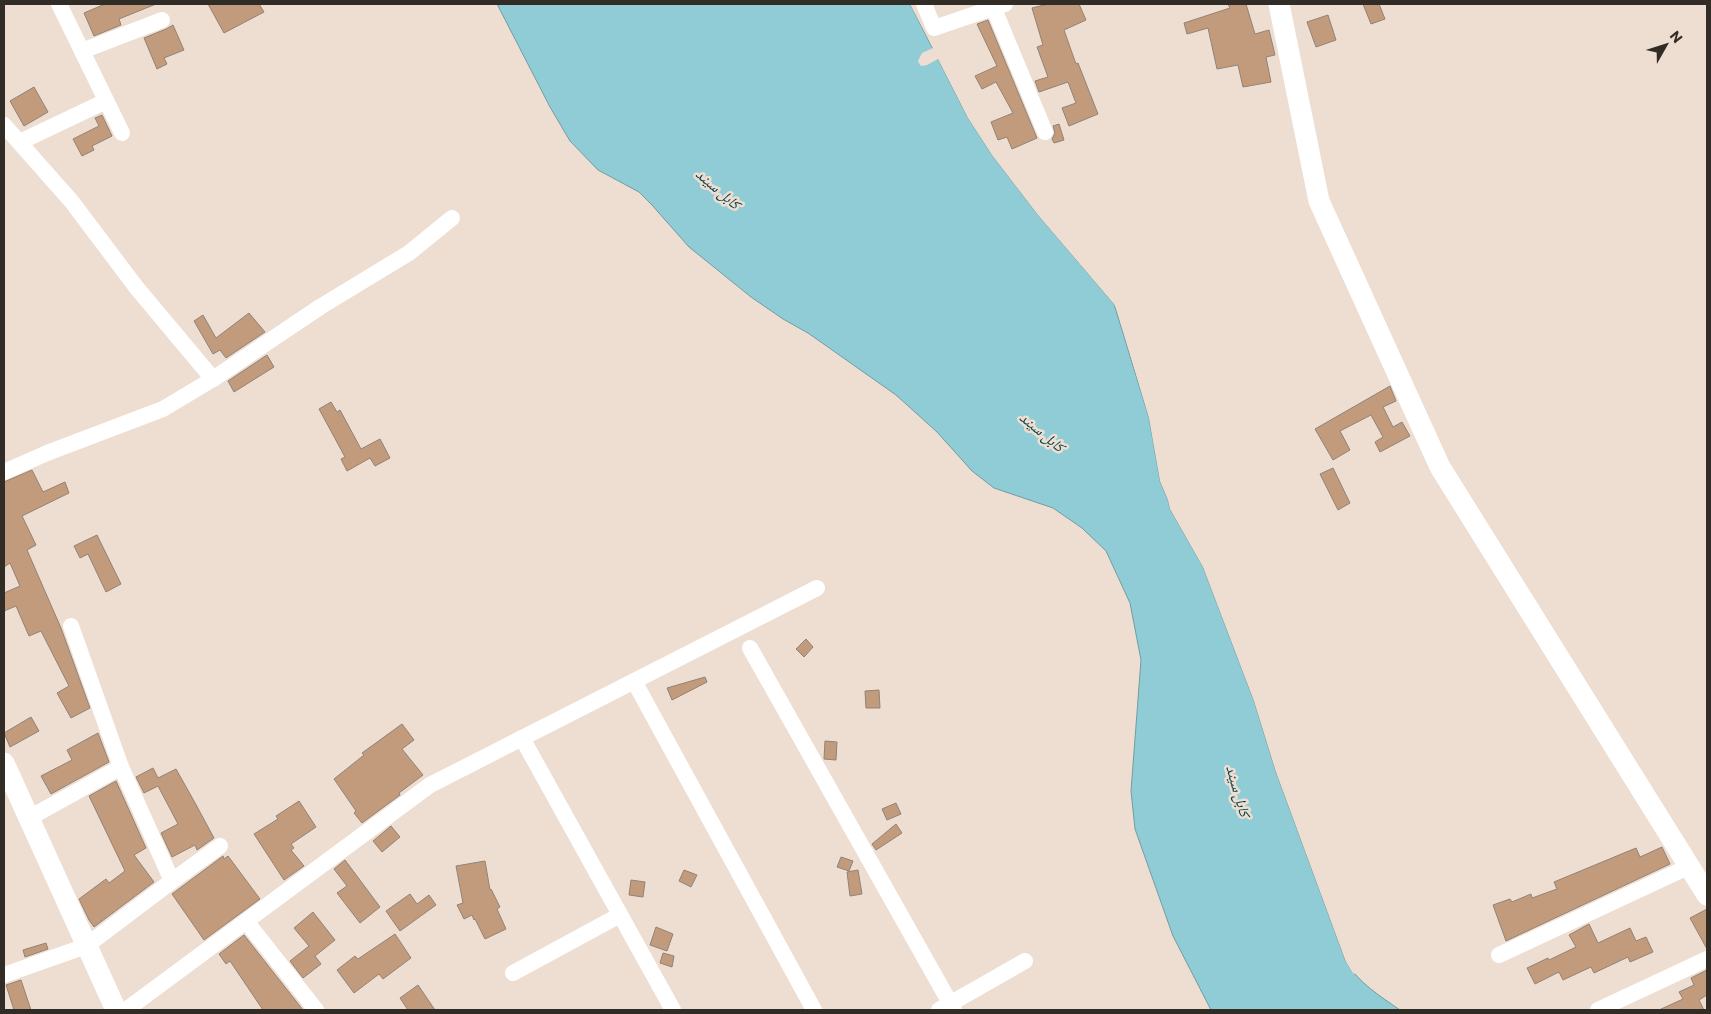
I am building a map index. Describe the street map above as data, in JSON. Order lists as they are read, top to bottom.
{
  "water": ["کابل سيند"],
  "north": "top right"
}
